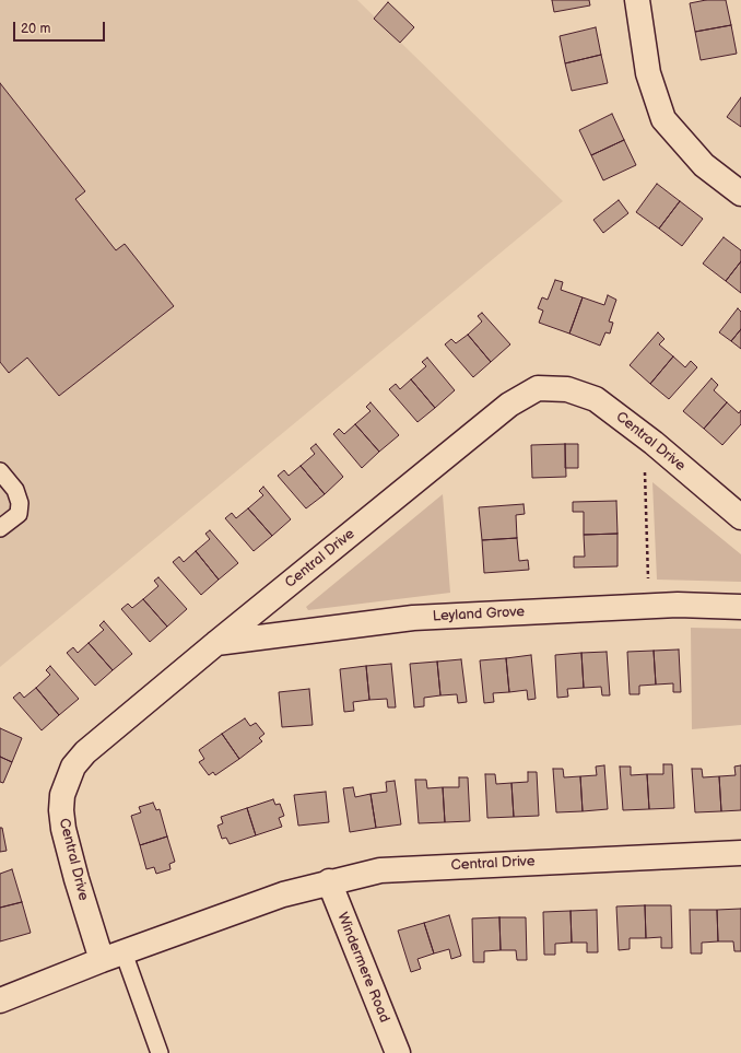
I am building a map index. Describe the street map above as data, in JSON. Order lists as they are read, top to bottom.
{
  "streets": {
    "street": ["Central Drive", "Leyland Grove", "Windermere Road"]
  },
  "crossings": [
    ["Central Drive", "Leyland Grove"],
    ["Central Drive", "Windermere Road"]
  ],
  "scale_bar": "20 m"
}
